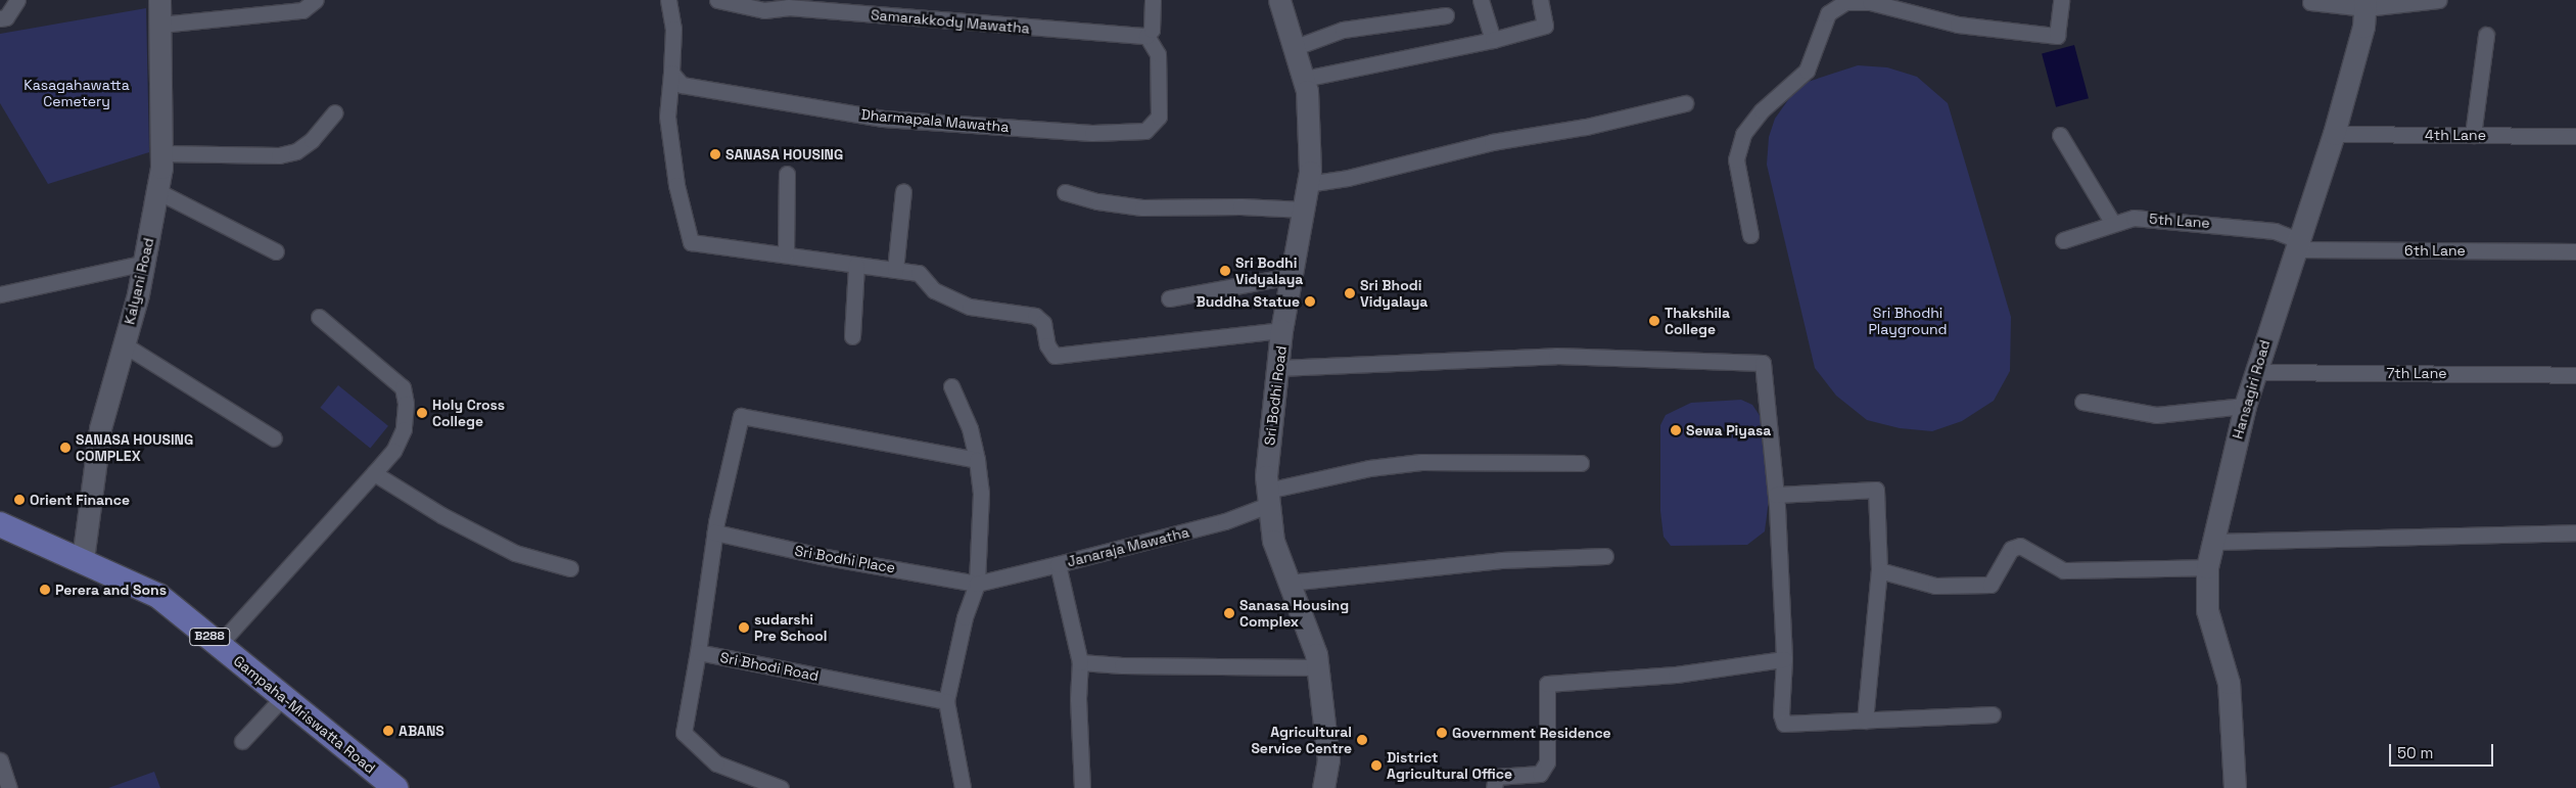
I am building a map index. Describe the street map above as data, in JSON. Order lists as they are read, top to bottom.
{
  "streets": {
    "main road": ["B288", "Gampaha-Mriswatta Road"],
    "street": [
      "Samarakkody Mawatha",
      "Dharmapala Mawatha",
      "4th Lane",
      "5th Lane",
      "6th Lane",
      "Kalyani Road",
      "7th Lane",
      "Hansagiri Road",
      "Sri Bodhi Road",
      "Janaraja Mawatha",
      "Sri Bodhi Place",
      "Sri Bhodi Road"
    ]
  },
  "crossings": [
    ["Samarakkody Mawatha", "Dharmapala Mawatha"],
    ["4th Lane", "Hansagiri Road"],
    ["5th Lane", "6th Lane"],
    ["5th Lane", "Hansagiri Road"],
    ["6th Lane", "Hansagiri Road"],
    ["Kalyani Road", "Gampaha-Mriswatta Road"],
    ["7th Lane", "Hansagiri Road"],
    ["Sri Bodhi Road", "Janaraja Mawatha"]
  ],
  "parks": ["Kasagahawatta Cemetery", "Sri Bhodhi Playground"],
  "places": [
    "SANASA HOUSING",
    "Sri Bodhi Vidyalaya",
    "Sri Bhodi Vidyalaya",
    "Buddha Statue",
    "Thakshila College",
    "Holy Cross College",
    "Sewa Piyasa",
    "SANASA HOUSING COMPLEX",
    "Orient Finance",
    "Perera and Sons",
    "Sanasa Housing Complex",
    "sudarshi Pre School",
    "ABANS",
    "Government Residence",
    "Agricultural Service Centre",
    "District Agricultural Office"
  ],
  "scale_bar": "50 m"
}
